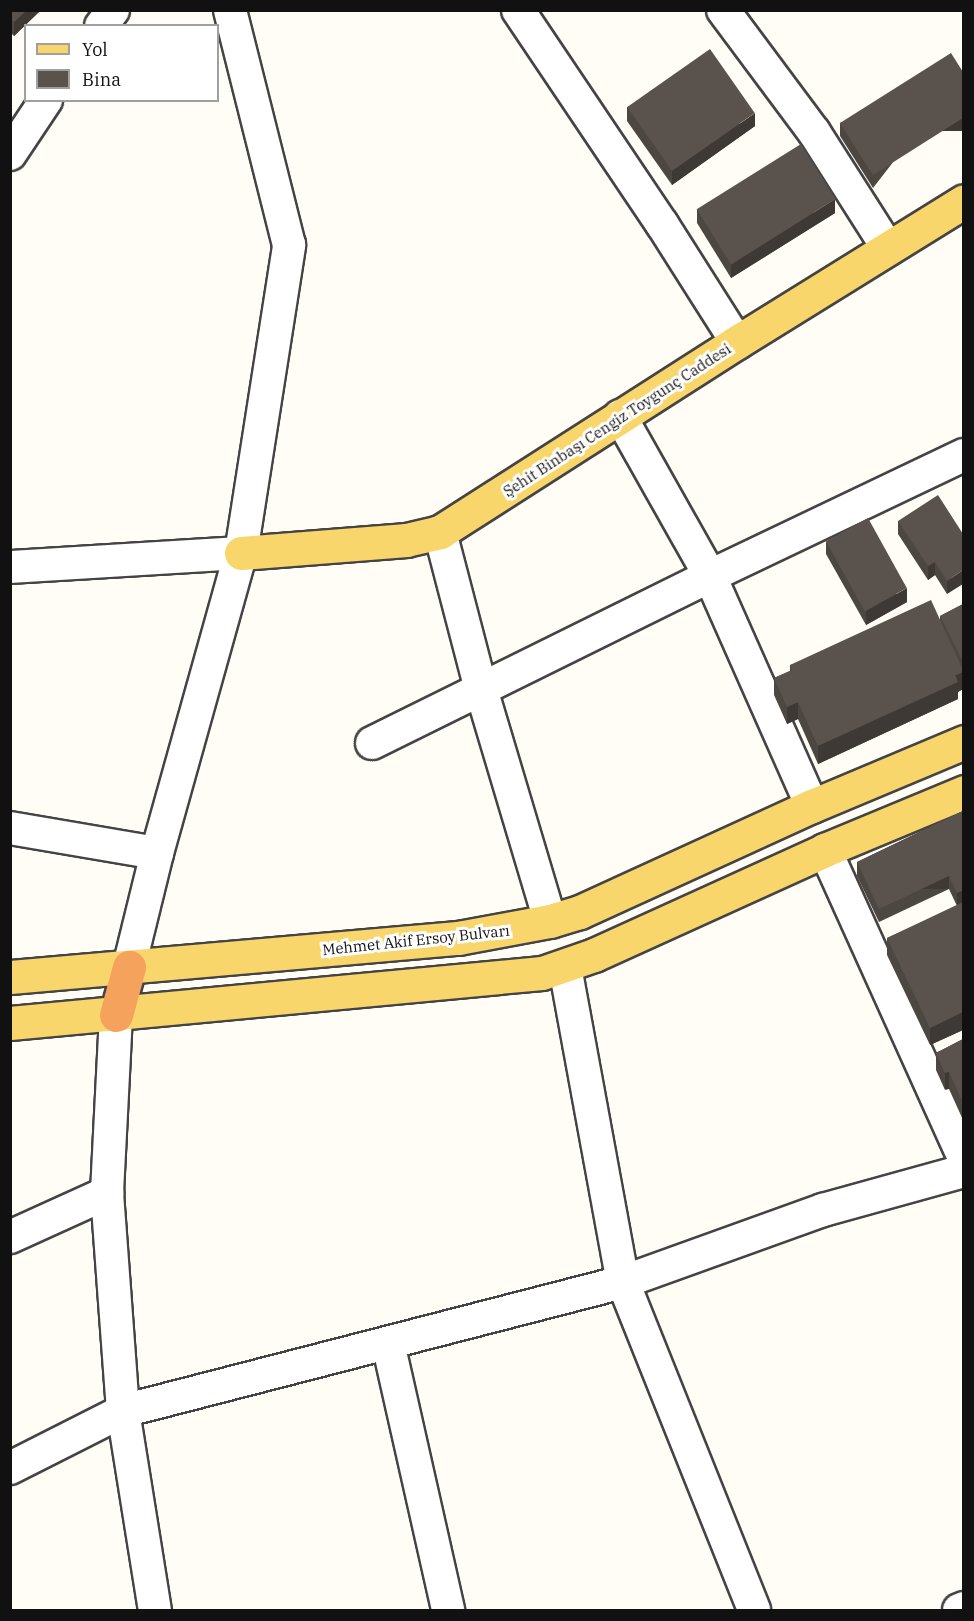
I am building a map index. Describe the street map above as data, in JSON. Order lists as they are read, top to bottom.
{
  "streets": {
    "main road": ["Şehit Binbaşı Cengiz Toygunç Caddesi", "Mehmet Akif Ersoy Bulvarı"]
  },
  "legend": ["Yol", "Bina"]
}
